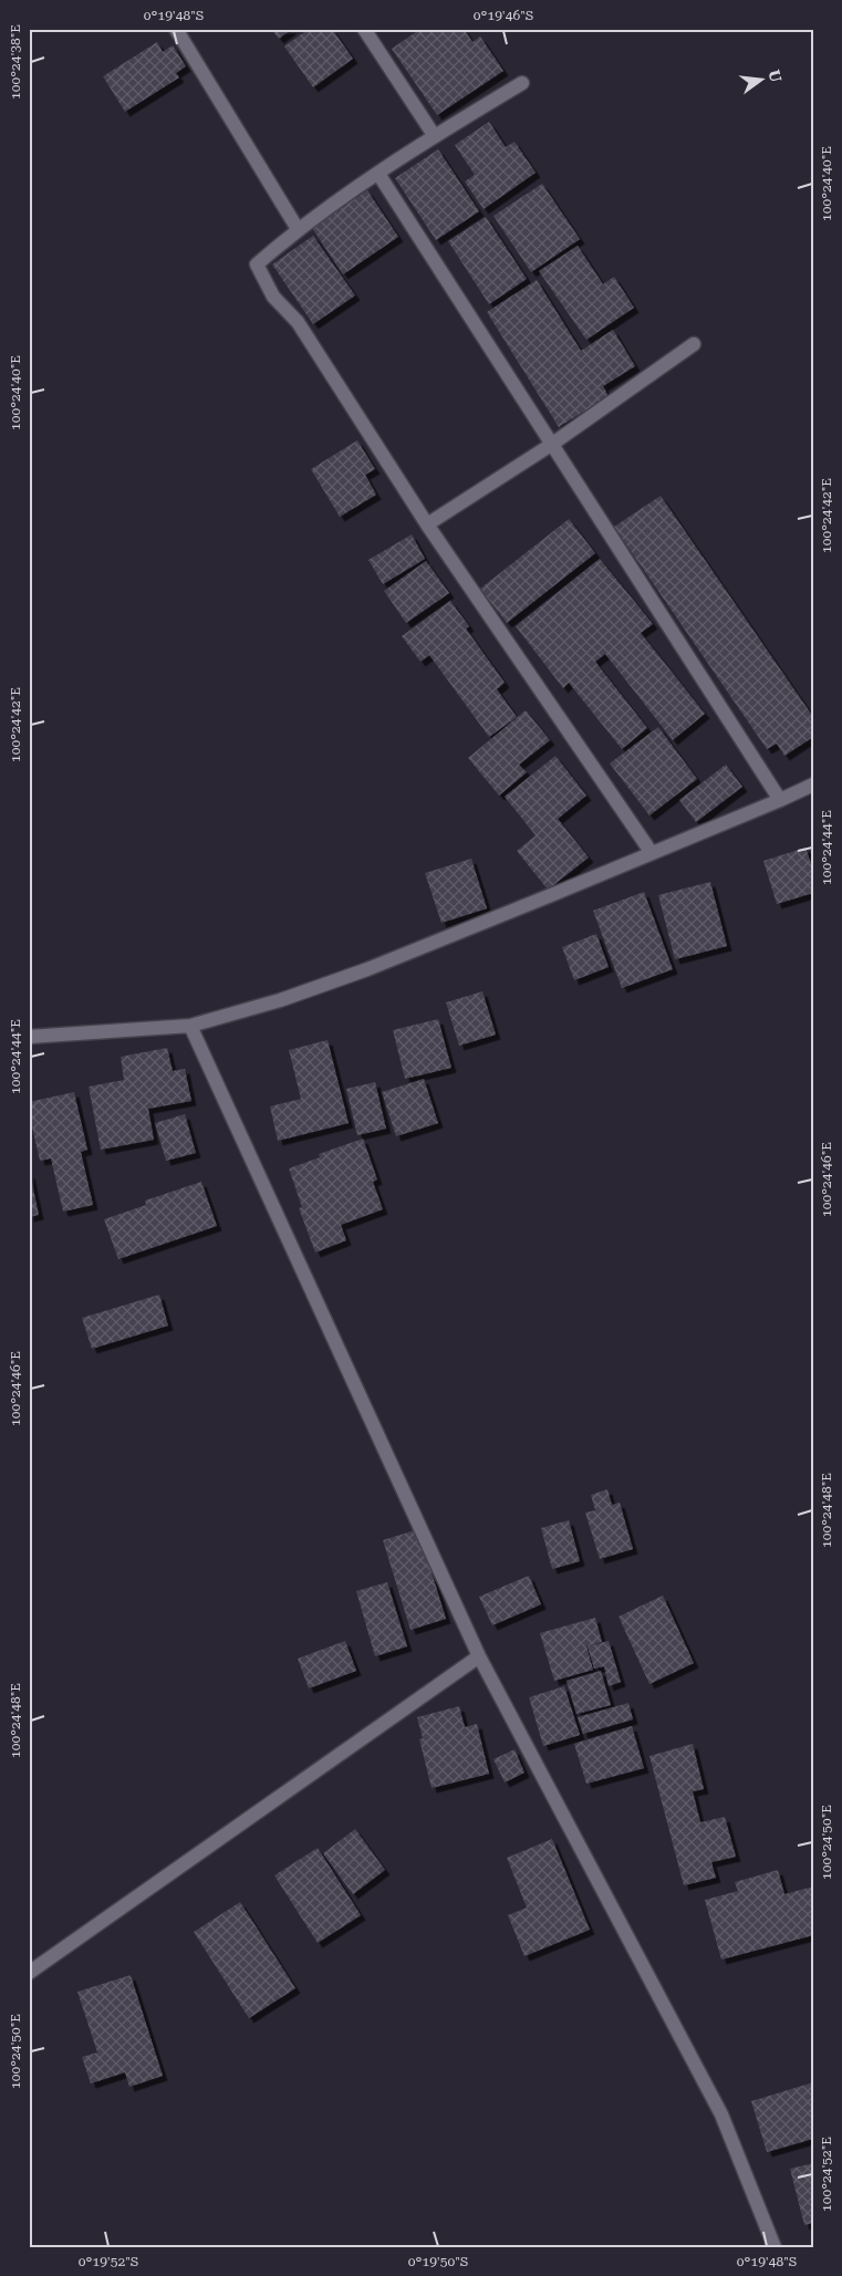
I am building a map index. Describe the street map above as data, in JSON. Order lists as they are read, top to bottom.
{
  "north": "right",
  "coordinates": [
    "0°19'48\"S",
    "0°19'46\"S",
    "100°24'38\"E",
    "100°24'40\"E",
    "100°24'42\"E",
    "100°24'44\"E",
    "100°24'46\"E",
    "100°24'48\"E",
    "100°24'50\"E",
    "100°24'52\"E",
    "0°19'52\"S",
    "0°19'50\"S"
  ]
}
